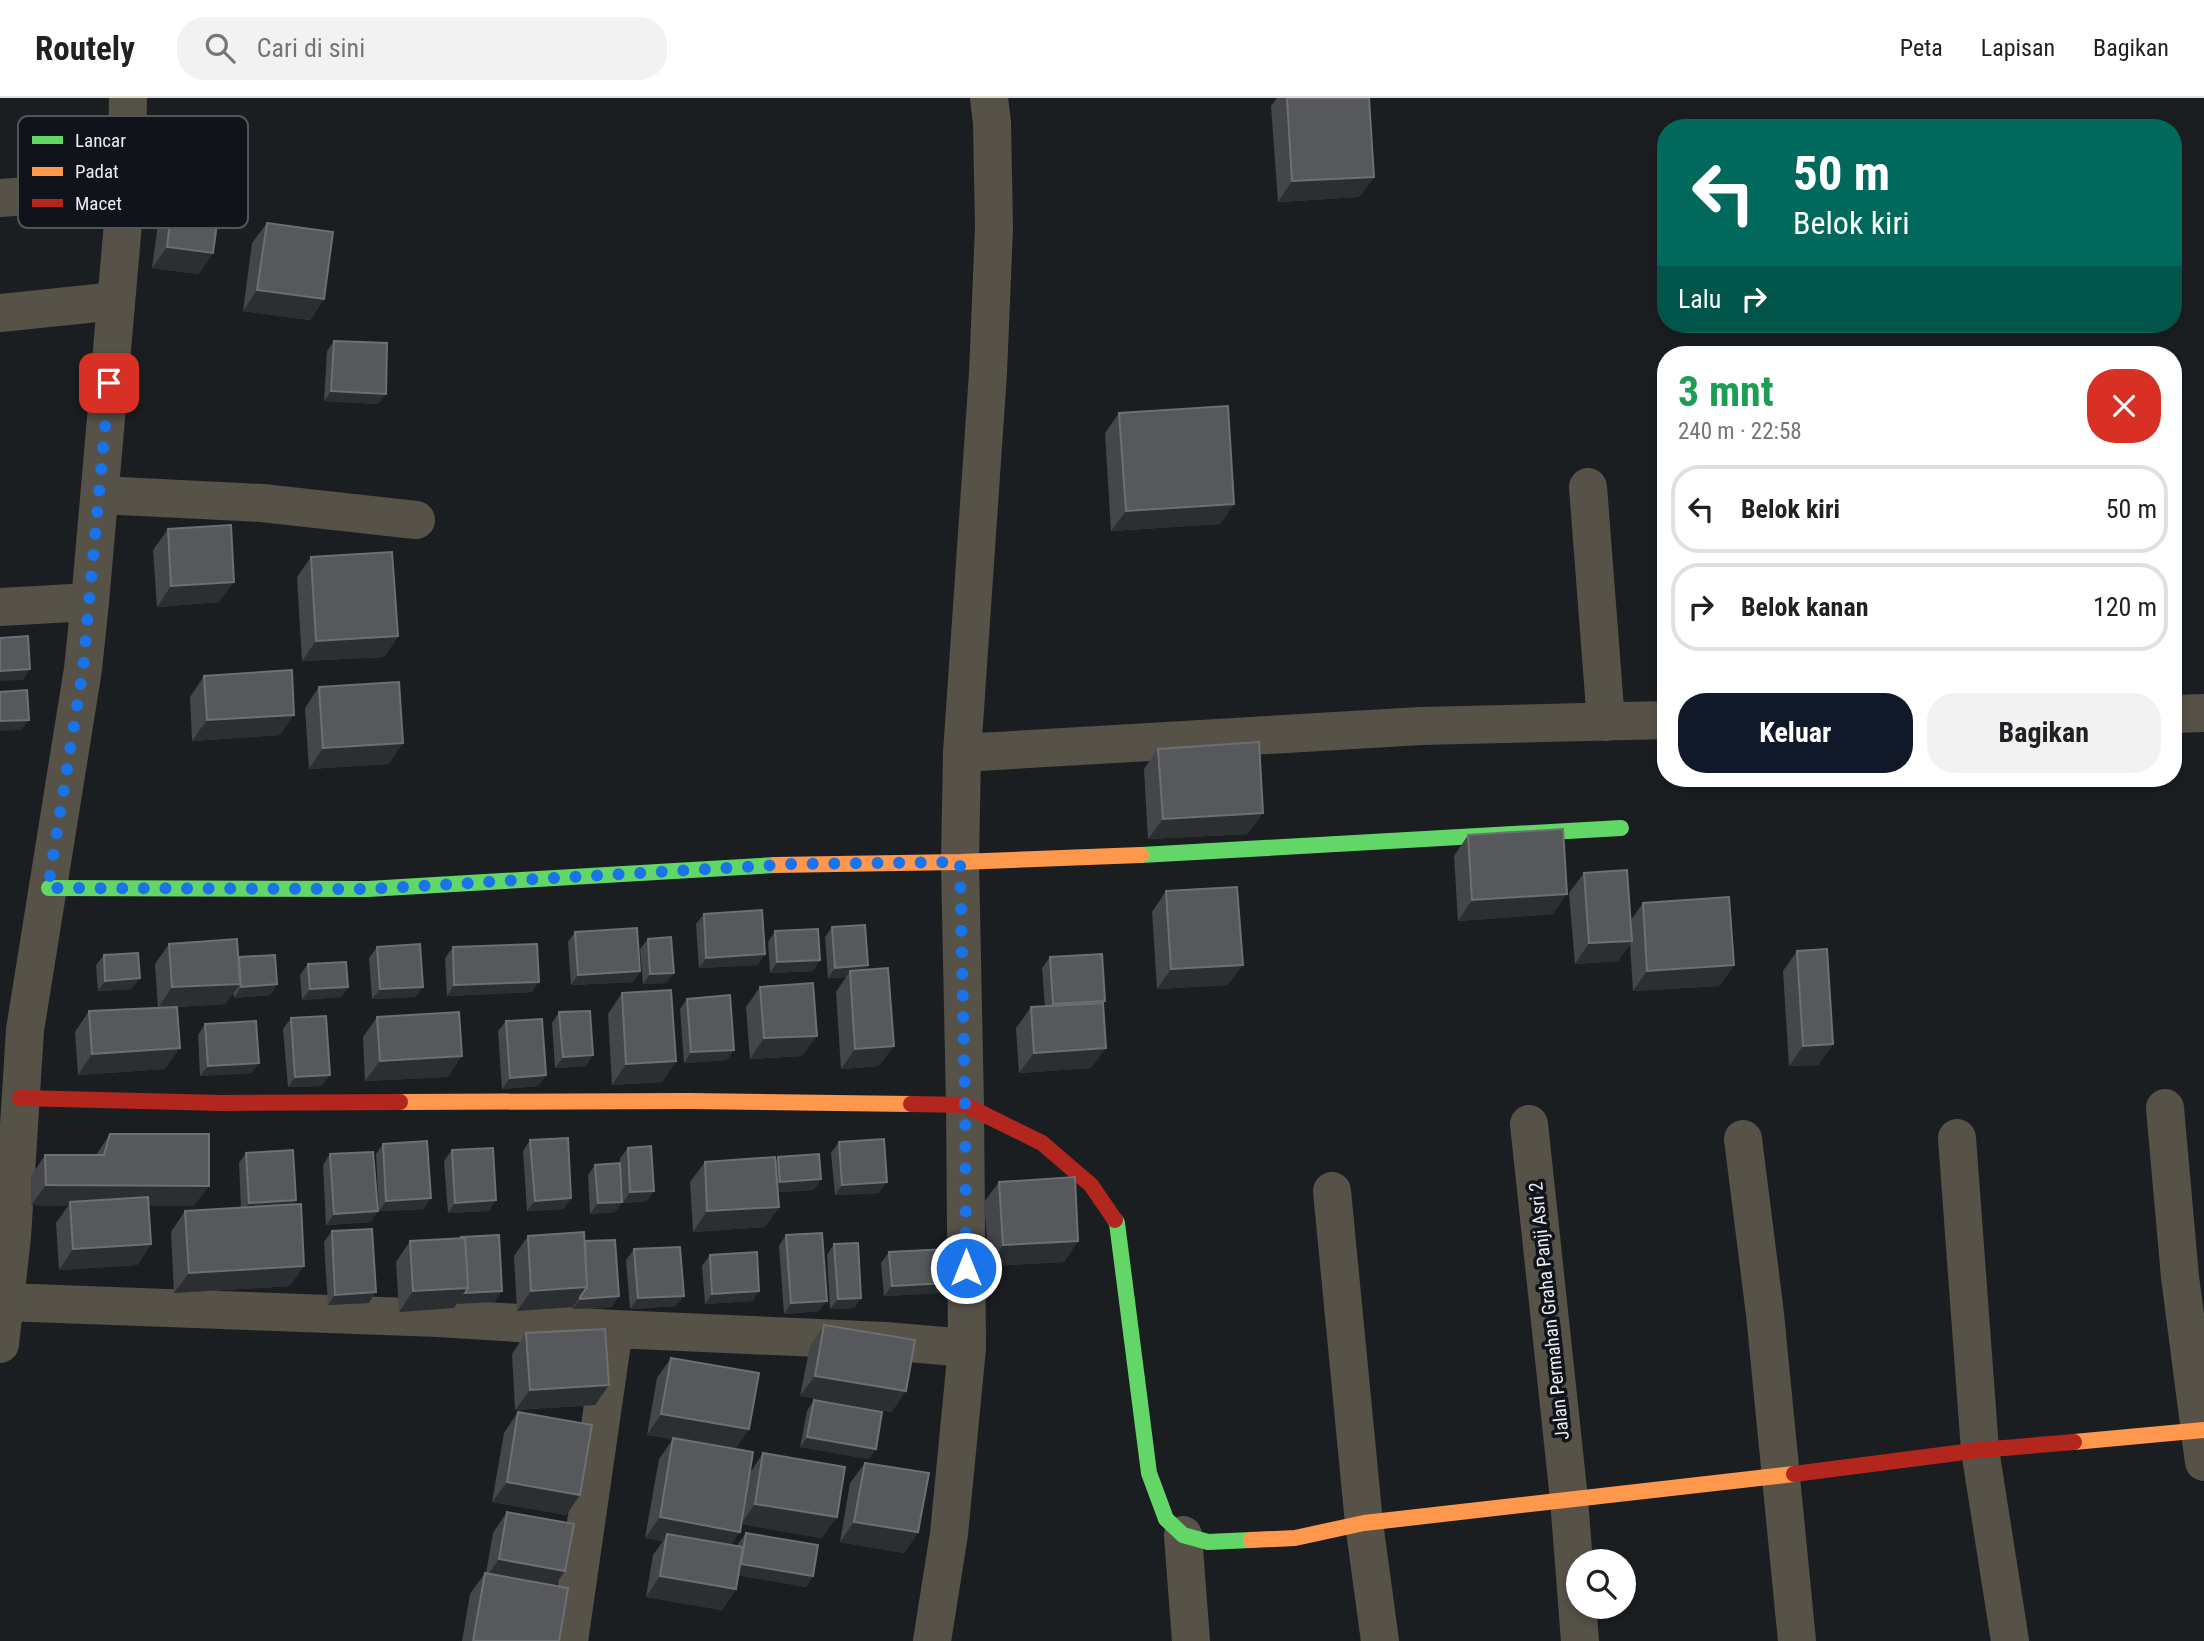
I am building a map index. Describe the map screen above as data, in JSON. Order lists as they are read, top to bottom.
{
  "streets": {
    "street": ["Jalan Permahan Graha Panji Asri 2"]
  },
  "legend": ["Lancar", "Padat", "Macet"],
  "page": {
    "header": "Routely",
    "search": "Cari di sini",
    "nav": ["Peta", "Lapisan", "Bagikan"],
    "turn": ["50 m", "Belok kiri"],
    "then": "Lalu",
    "heading": ["3 mnt", "240 m · 22:58"],
    "list": [
      {
        "name": "Belok kiri",
        "value": "50 m"
      },
      {
        "name": "Belok kanan",
        "value": "120 m"
      }
    ],
    "buttons": ["Keluar", "Bagikan"]
  }
}
